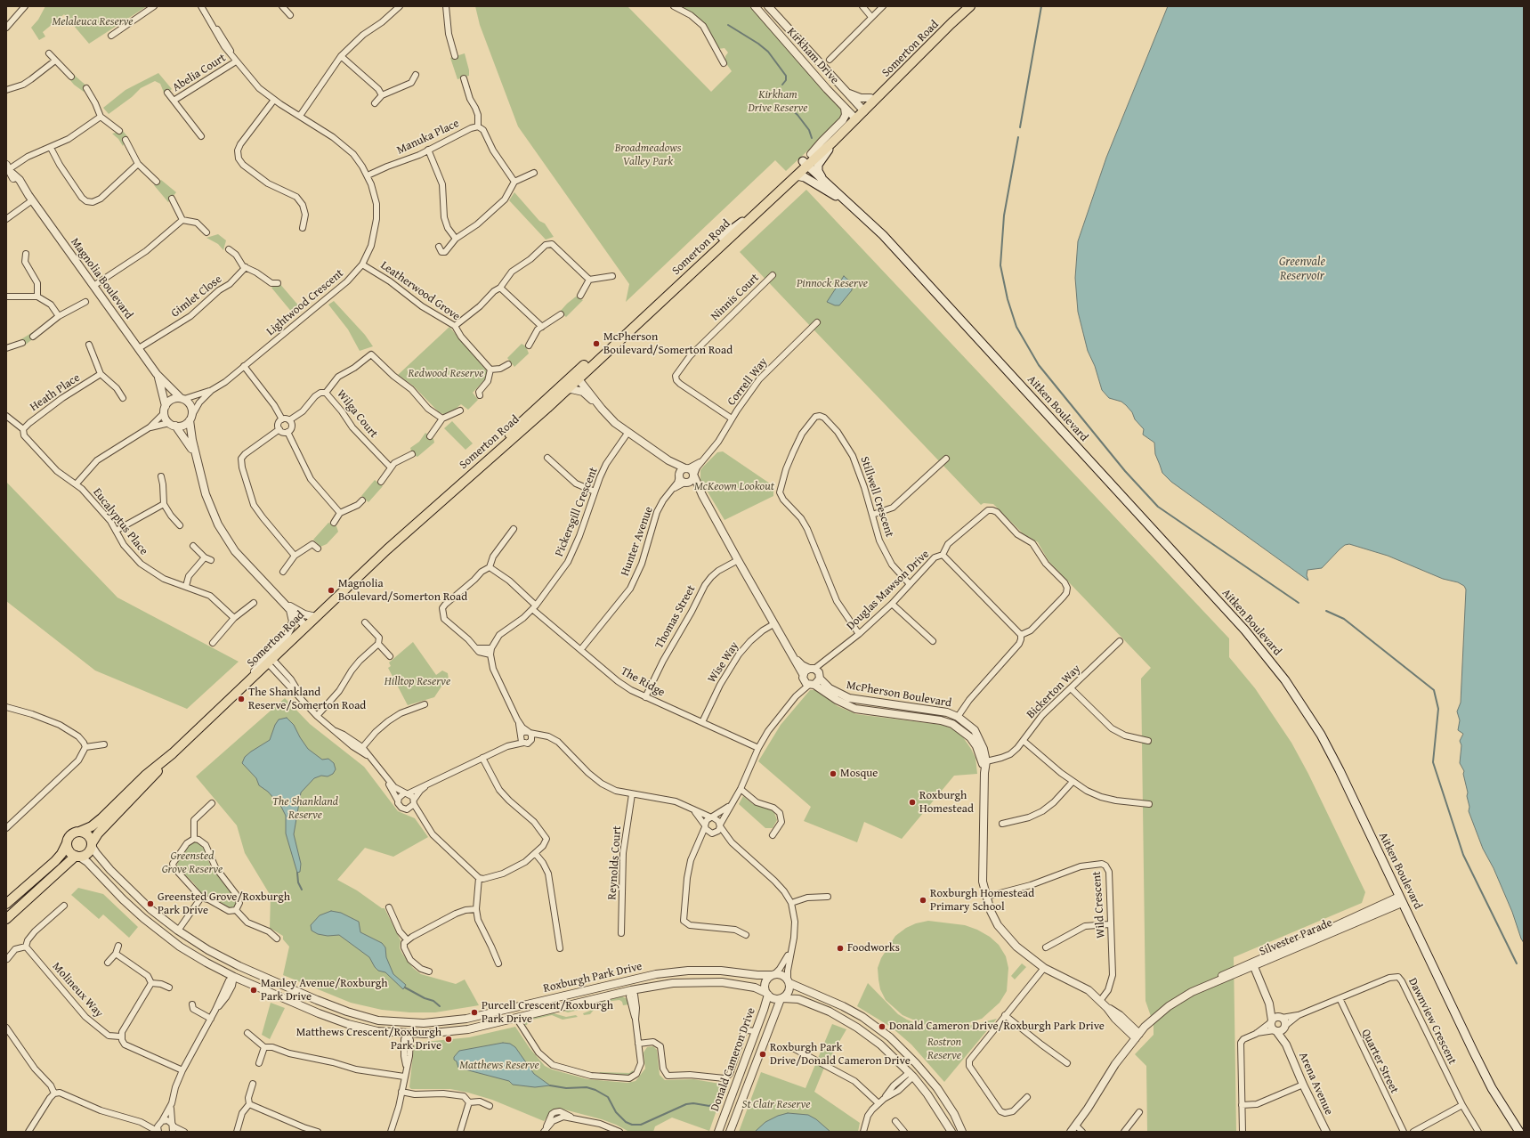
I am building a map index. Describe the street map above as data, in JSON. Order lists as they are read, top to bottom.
{
  "streets": {
    "main road": ["Somerton Road", "Aitken Boulevard"],
    "street": [
      "Kirkham Drive",
      "Abelia Court",
      "Manuka Place",
      "Magnolia Boulevard",
      "Leatherwood Grove",
      "Gimlet Close",
      "Ninnis Court",
      "Lightwood Crescent",
      "Correll Way",
      "Heath Place",
      "Wilga Court",
      "Stillwell Crescent",
      "Pickersgill Crescent",
      "Eucalyptus Place",
      "Hunter Avenue",
      "Douglas Mawson Drive",
      "Thomas Street",
      "Wise Way",
      "The Ridge",
      "Bickerton Way",
      "McPherson Boulevard",
      "Reynolds Court",
      "Wild Crescent",
      "Silvester Parade",
      "Roxburgh Park Drive",
      "Molineux Way",
      "Dawnview Crescent",
      "Donald Cameron Drive",
      "Quarter Street",
      "Arena Avenue"
    ]
  },
  "crossings": [
    ["Somerton Road", "Kirkham Drive"],
    ["Somerton Road", "Aitken Boulevard"],
    ["Somerton Road", "Roxburgh Park Drive"],
    ["Abelia Court", "Lightwood Crescent"],
    ["Manuka Place", "Lightwood Crescent"],
    ["Magnolia Boulevard", "Gimlet Close"],
    ["Magnolia Boulevard", "Lightwood Crescent"],
    ["Leatherwood Grove", "Lightwood Crescent"],
    ["Ninnis Court", "Correll Way"],
    ["Correll Way", "Hunter Avenue"],
    ["Correll Way", "McPherson Boulevard"],
    ["Heath Place", "Eucalyptus Place"],
    ["Aitken Boulevard", "Silvester Parade"],
    ["Stillwell Crescent", "Douglas Mawson Drive"],
    ["Pickersgill Crescent", "The Ridge"],
    ["Hunter Avenue", "The Ridge"],
    ["Hunter Avenue", "McPherson Boulevard"],
    ["Douglas Mawson Drive", "McPherson Boulevard"],
    ["Thomas Street", "The Ridge"],
    ["Thomas Street", "McPherson Boulevard"],
    ["Wise Way", "The Ridge"],
    ["Wise Way", "McPherson Boulevard"],
    ["Bickerton Way", "McPherson Boulevard"],
    ["McPherson Boulevard", "Wild Crescent"],
    ["McPherson Boulevard", "Silvester Parade"],
    ["Roxburgh Park Drive", "Donald Cameron Drive"],
    ["Dawnview Crescent", "Quarter Street"],
    ["Dawnview Crescent", "Arena Avenue"]
  ],
  "water": ["Greenvale Reservoir"],
  "parks": [
    "Melaleuca Reserve",
    "Kirkham Drive Reserve",
    "Broadmeadows Valley Park",
    "Pinnock Reserve",
    "Redwood Reserve",
    "McKeown Lookout",
    "Hilltop Reserve",
    "The Shankland Reserve",
    "Greensted Grove Reserve",
    "Rostron Reserve",
    "Matthews Reserve",
    "St Clair Reserve"
  ],
  "places": [
    "McPherson Boulevard/Somerton Road",
    "Magnolia Boulevard/Somerton Road",
    "The Shankland Reserve/Somerton Road",
    "Mosque",
    "Roxburgh Homestead",
    "Roxburgh Homestead Primary School",
    "Greensted Grove/Roxburgh Park Drive",
    "Foodworks",
    "Manley Avenue/Roxburgh Park Drive",
    "Purcell Crescent/Roxburgh Park Drive",
    "Donald Cameron Drive/Roxburgh Park Drive",
    "Matthews Crescent/Roxburgh Park Drive",
    "Roxburgh Park Drive/Donald Cameron Drive"
  ]
}
